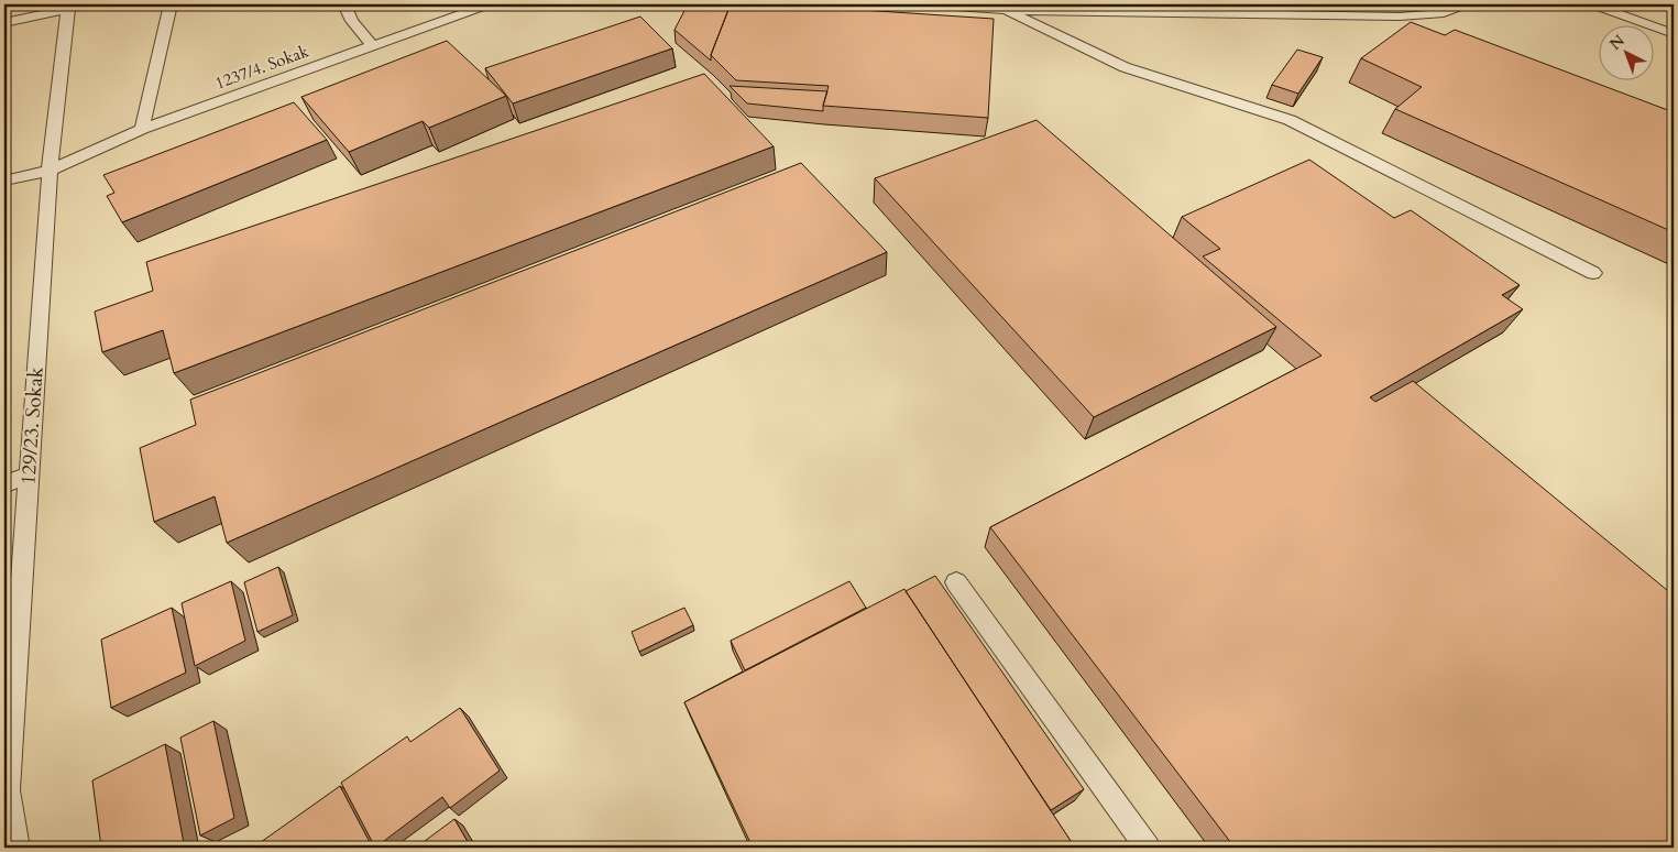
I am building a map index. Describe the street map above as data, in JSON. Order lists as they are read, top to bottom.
{
  "streets": {
    "lane": ["1237/4. Sokak", "129/23. Sokak"]
  },
  "crossings": [
    ["1237/4. Sokak", "129/23. Sokak"]
  ],
  "north": "top left"
}
